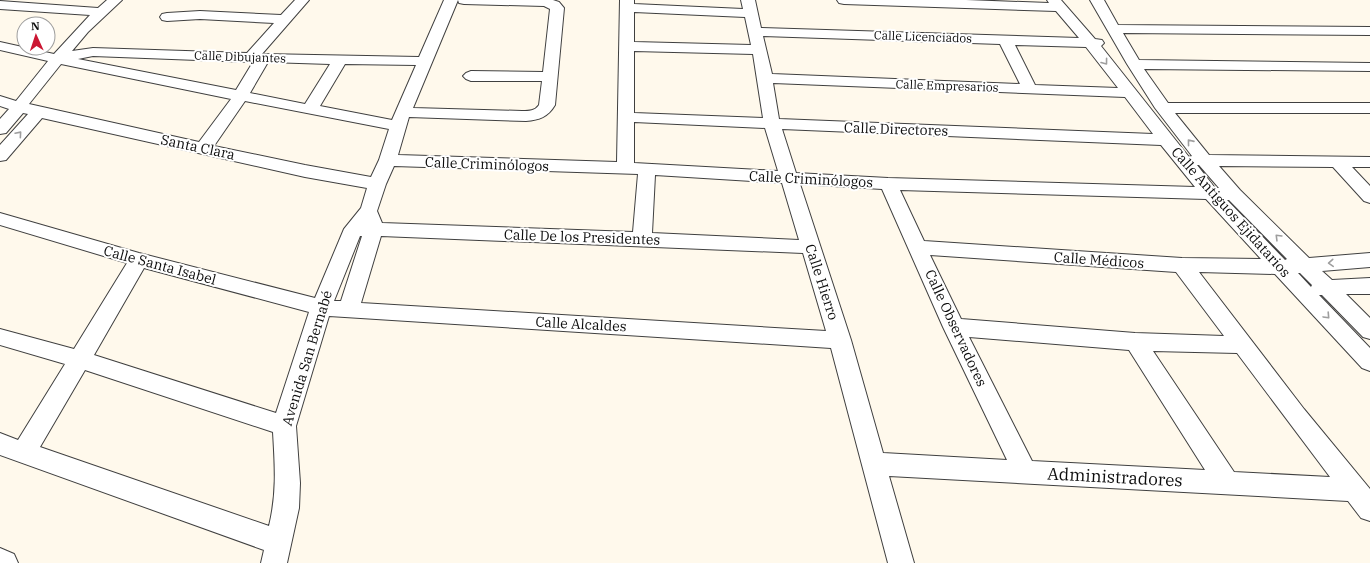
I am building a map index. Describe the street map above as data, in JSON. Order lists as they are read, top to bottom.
{
  "streets": {
    "street": [
      "Calle Licenciados",
      "Calle Dibujantes",
      "Calle Empresarios",
      "Calle Directores",
      "Santa Clara",
      "Calle Criminólogos",
      "Calle Antiguos Ejidatarios",
      "Calle De los Presidentes",
      "Calle Médicos",
      "Calle Santa Isabel",
      "Calle Hierro",
      "Calle Alcaldes",
      "Calle Observadores",
      "Avenida San Bernabé",
      "Administradores"
    ]
  },
  "crossings": [
    ["Calle Licenciados", "Calle Antiguos Ejidatarios"],
    ["Calle Licenciados", "Calle Hierro"],
    ["Calle Dibujantes", "Avenida San Bernabé"],
    ["Calle Empresarios", "Calle Antiguos Ejidatarios"],
    ["Calle Empresarios", "Calle Hierro"],
    ["Calle Directores", "Calle Antiguos Ejidatarios"],
    ["Calle Directores", "Calle Hierro"],
    ["Santa Clara", "Avenida San Bernabé"],
    ["Calle Criminólogos", "Calle Antiguos Ejidatarios"],
    ["Calle Criminólogos", "Calle Hierro"],
    ["Calle Criminólogos", "Calle Observadores"],
    ["Calle Criminólogos", "Avenida San Bernabé"],
    ["Calle Antiguos Ejidatarios", "Calle Médicos"],
    ["Calle De los Presidentes", "Calle Hierro"],
    ["Calle De los Presidentes", "Avenida San Bernabé"],
    ["Calle Médicos", "Calle Observadores"],
    ["Calle Santa Isabel", "Calle Alcaldes"],
    ["Calle Santa Isabel", "Avenida San Bernabé"],
    ["Calle Hierro", "Calle Alcaldes"],
    ["Calle Hierro", "Administradores"],
    ["Calle Alcaldes", "Avenida San Bernabé"],
    ["Calle Observadores", "Administradores"]
  ],
  "north": "top"
}
